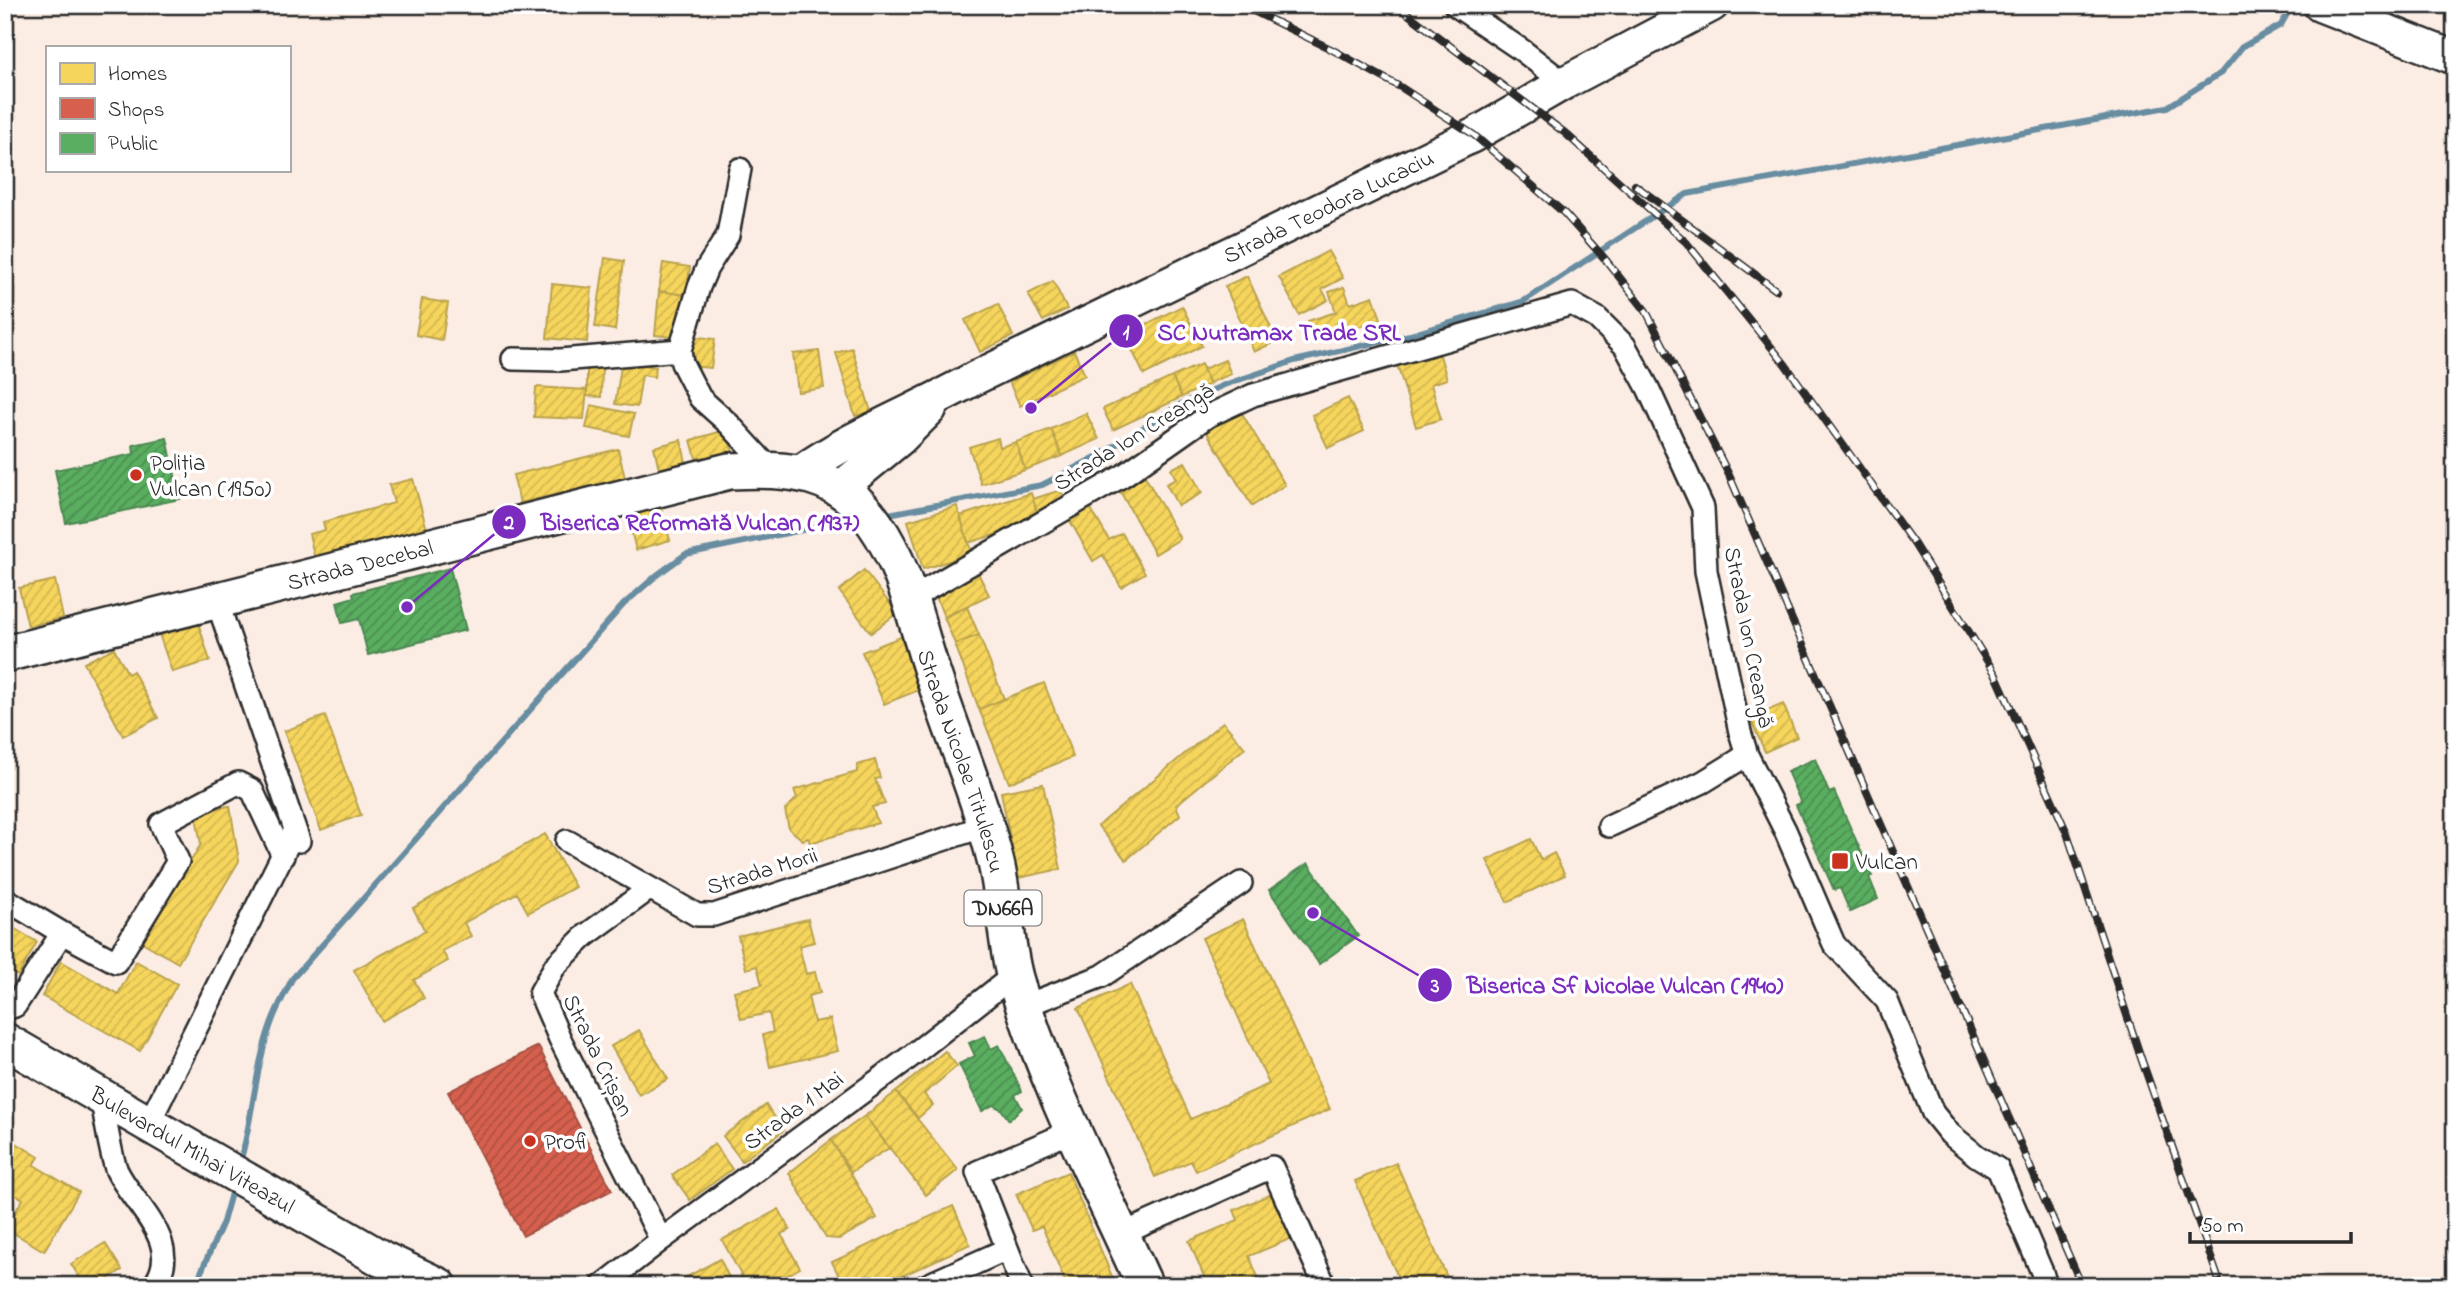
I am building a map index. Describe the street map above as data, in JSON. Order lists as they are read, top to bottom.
{
  "streets": {
    "main road": [
      "Strada Teodora Lucaciu",
      "Strada Decebal",
      "Strada Nicolae Titulescu",
      "DN66A",
      "Bulevardul Mihai Viteazul"
    ],
    "street": [
      "Strada Ion Creangă",
      "Strada Morii",
      "Strada Crișan",
      "Strada 1 Mai"
    ]
  },
  "crossings": [
    ["Strada Teodora Lucaciu", "Strada Decebal"],
    ["Strada Teodora Lucaciu", "Strada Nicolae Titulescu"],
    ["Strada Ion Creangă", "Strada Nicolae Titulescu"],
    ["Strada Nicolae Titulescu", "Strada Morii"],
    ["Strada Nicolae Titulescu", "Strada 1 Mai"],
    ["Strada Morii", "Strada Crișan"],
    ["Strada Crișan", "Strada 1 Mai"]
  ],
  "places": {
    "other": [
      "SC Nutramax Trade SRL",
      "Poliția Vulcan (1950)",
      "Biserica Reformată Vulcan (1937)",
      "Biserica Sf Nicolae Vulcan (1940)",
      "Profi"
    ],
    "transit": ["Vulcan"]
  },
  "legend": ["Homes", "Shops", "Public"],
  "scale_bar": "50 m"
}
